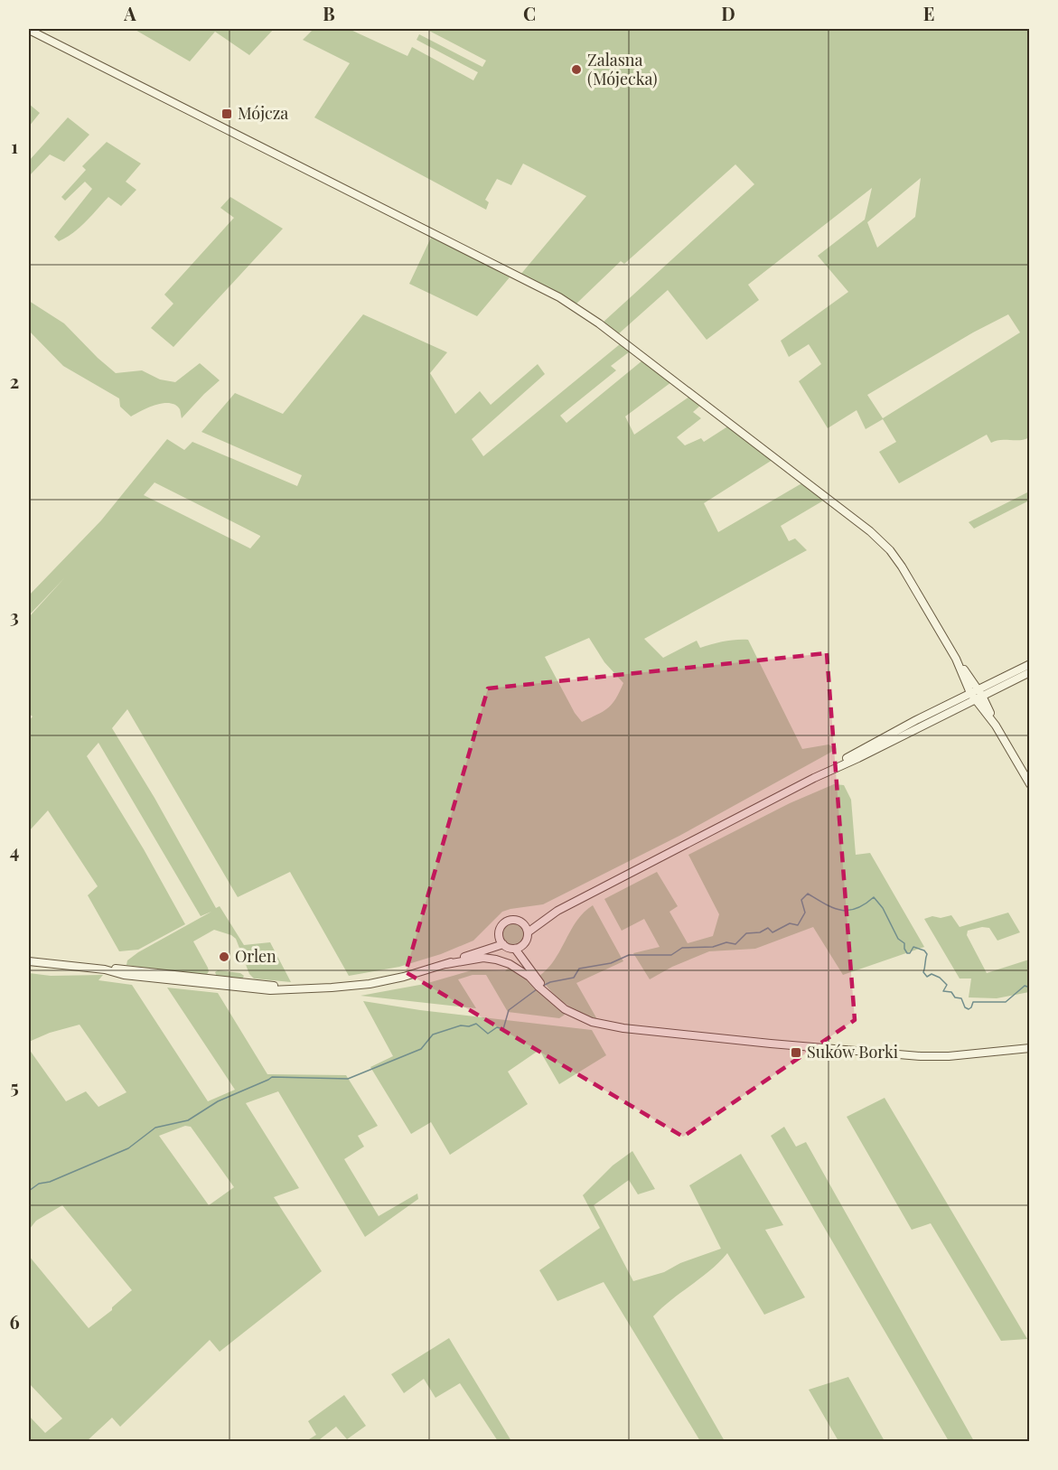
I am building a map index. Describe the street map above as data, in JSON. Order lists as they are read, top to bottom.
{
  "places": {
    "other": ["Zalasna (Mójecka)", "Orlen"],
    "transit": ["Mójcza", "Suków Borki"]
  },
  "grid": {
    "columns": [
      "A",
      "B",
      "C",
      "D",
      "E"
    ],
    "rows": [
      "1",
      "2",
      "3",
      "4",
      "5",
      "6"
    ]
  }
}
